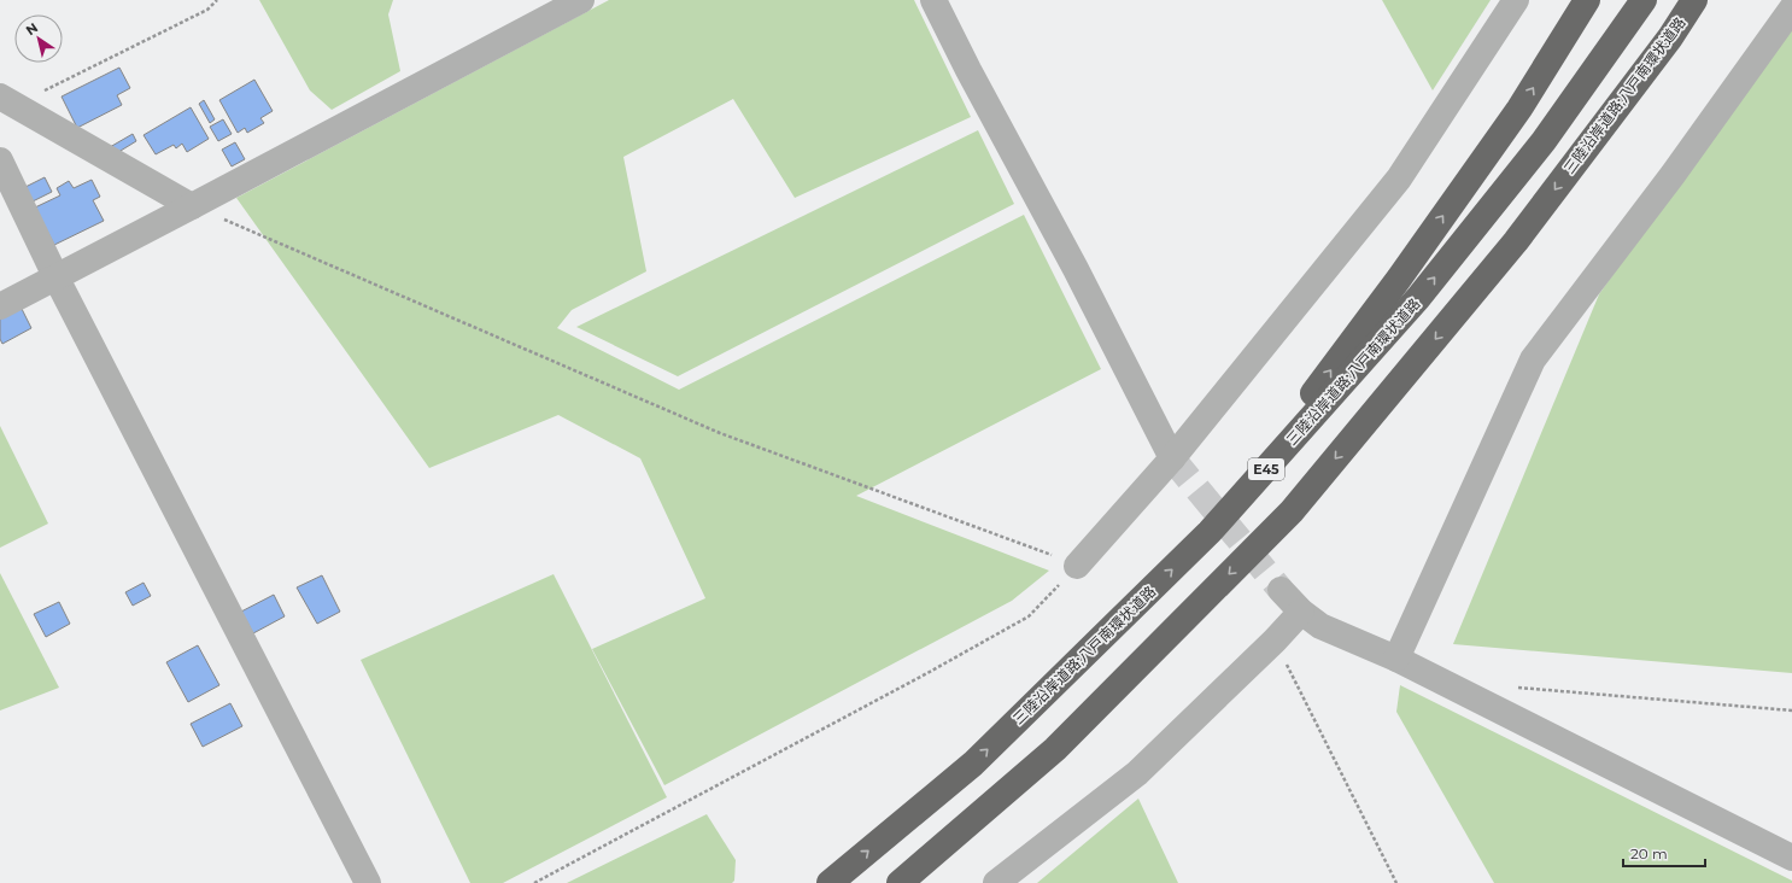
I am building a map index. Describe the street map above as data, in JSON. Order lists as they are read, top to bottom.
{
  "streets": {
    "highway": ["三陸沿岸道路;八戸南環状道路", "E45"]
  },
  "scale_bar": "20 m",
  "north": "top left"
}
